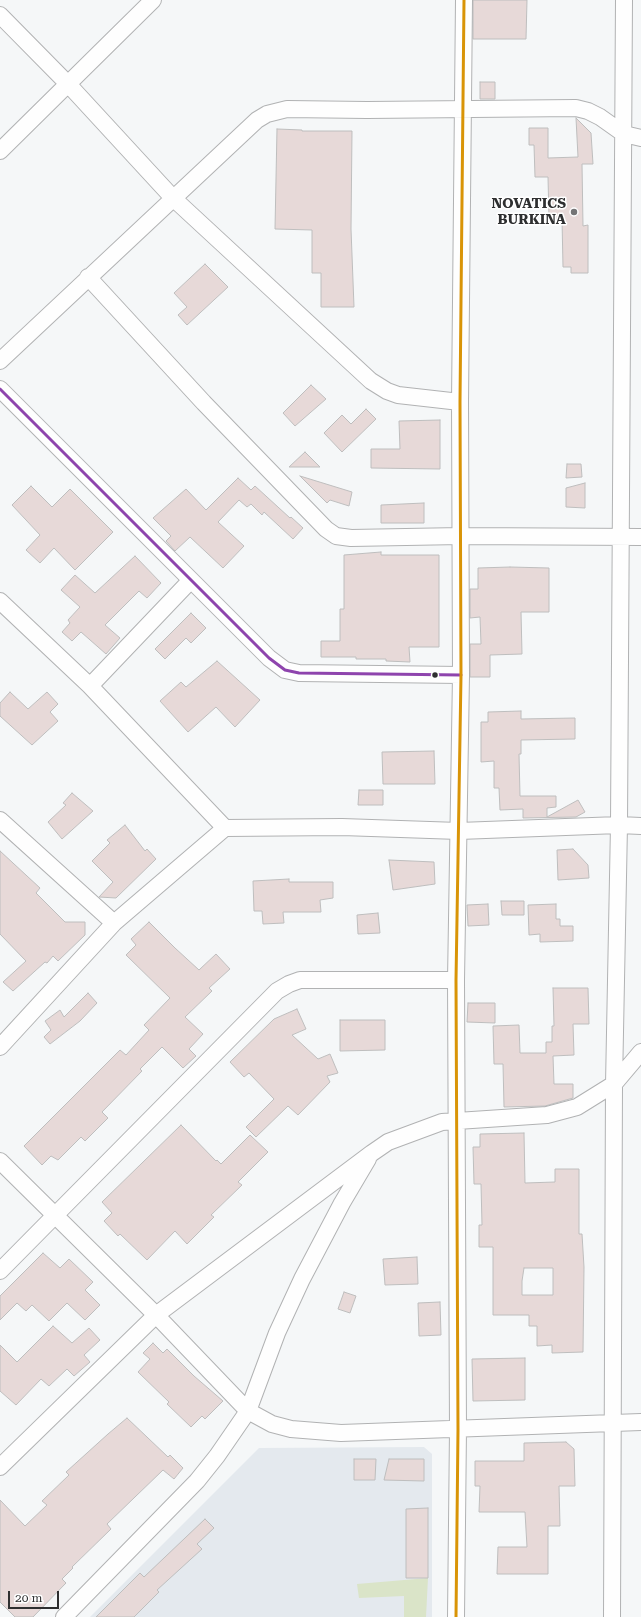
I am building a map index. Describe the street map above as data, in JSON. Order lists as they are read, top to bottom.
{
  "places": ["NOVATICS BURKINA"],
  "scale_bar": "20 m"
}
